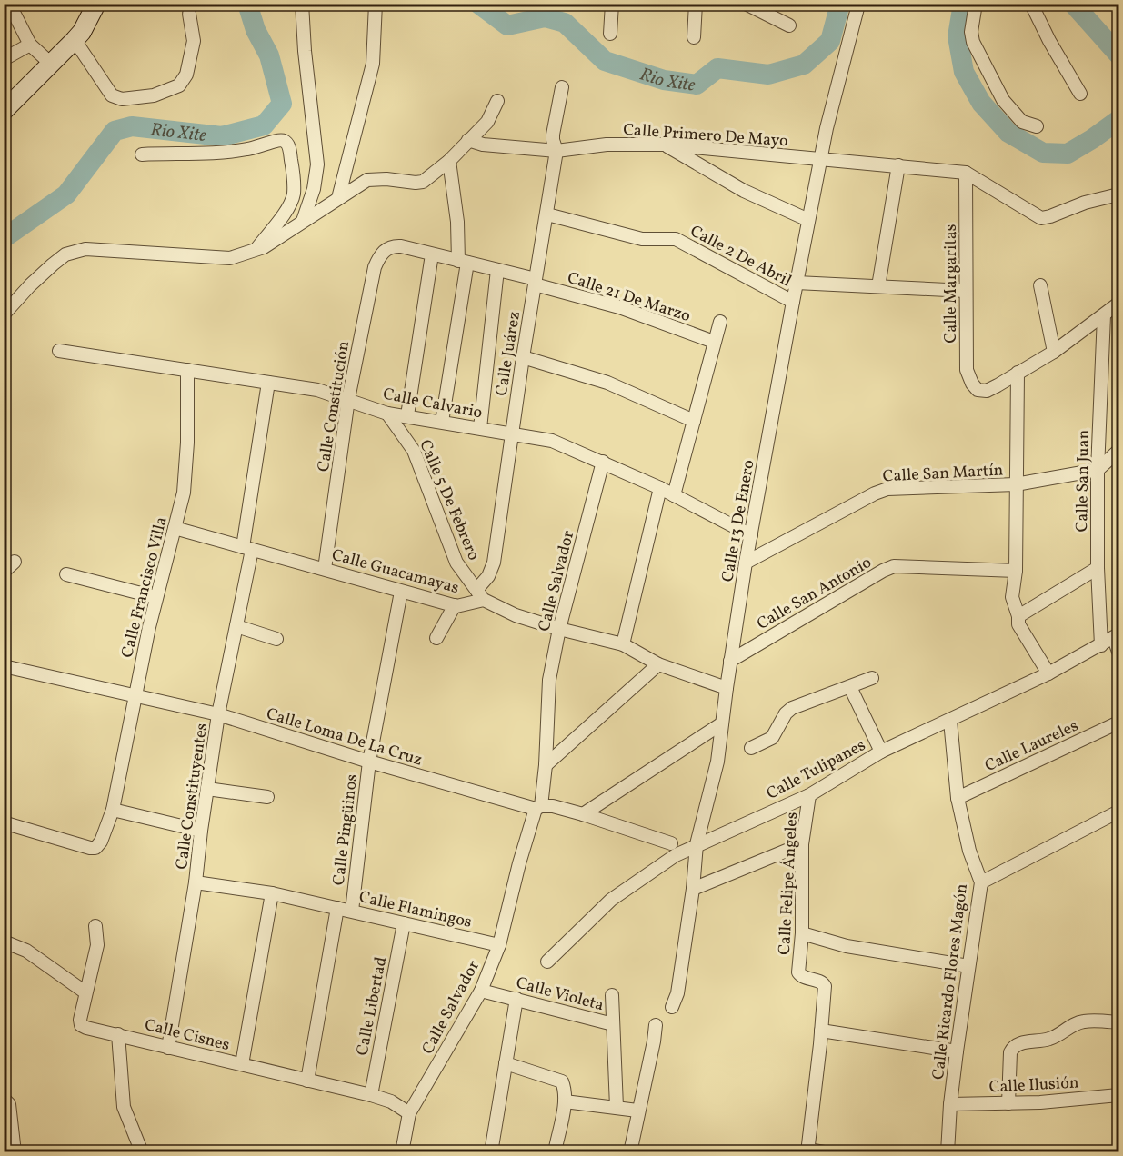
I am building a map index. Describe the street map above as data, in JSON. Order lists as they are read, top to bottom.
{
  "streets": {
    "street": [
      "Calle Primero De Mayo",
      "Calle 2 De Abril",
      "Calle Margaritas",
      "Calle 21 De Marzo",
      "Calle Juárez",
      "Calle Calvario",
      "Calle Constitución",
      "Calle San Martín",
      "Calle San Juan",
      "Calle 5 De Febrero",
      "Calle 13 De Enero",
      "Calle Guacamayas",
      "Calle Salvador",
      "Calle Francisco Villa",
      "Calle San Antonio",
      "Calle Loma De La Cruz",
      "Calle Laureles",
      "Calle Tulipanes",
      "Calle Constituyentes",
      "Calle Pingüinos",
      "Calle Felipe Ángeles",
      "Calle Flamingos",
      "Calle Ricardo Flores Magón",
      "Calle Violeta",
      "Calle Libertad",
      "Calle Cisnes",
      "Calle Ilusión"
    ]
  },
  "crossings": [
    ["Calle Primero De Mayo", "Calle Margaritas"],
    ["Calle Primero De Mayo", "Calle Juárez"],
    ["Calle Primero De Mayo", "Calle 13 De Enero"],
    ["Calle 2 De Abril", "Calle Juárez"],
    ["Calle 2 De Abril", "Calle 13 De Enero"],
    ["Calle 21 De Marzo", "Calle Juárez"],
    ["Calle 21 De Marzo", "Calle Constitución"],
    ["Calle Juárez", "Calle Calvario"],
    ["Calle Juárez", "Calle 5 De Febrero"],
    ["Calle Juárez", "Calle Guacamayas"],
    ["Calle Calvario", "Calle Constitución"],
    ["Calle Calvario", "Calle 5 De Febrero"],
    ["Calle Calvario", "Calle 13 De Enero"],
    ["Calle Calvario", "Calle Salvador"],
    ["Calle Calvario", "Calle Francisco Villa"],
    ["Calle Calvario", "Calle Constituyentes"],
    ["Calle Constitución", "Calle Guacamayas"],
    ["Calle San Martín", "Calle San Juan"],
    ["Calle San Martín", "Calle 13 De Enero"],
    ["Calle San Juan", "Calle Tulipanes"],
    ["Calle 5 De Febrero", "Calle Guacamayas"],
    ["Calle 13 De Enero", "Calle San Antonio"],
    ["Calle 13 De Enero", "Calle Tulipanes"],
    ["Calle Guacamayas", "Calle Francisco Villa"],
    ["Calle Guacamayas", "Calle Constituyentes"],
    ["Calle Guacamayas", "Calle Pingüinos"],
    ["Calle Salvador", "Calle Loma De La Cruz"],
    ["Calle Salvador", "Calle Flamingos"],
    ["Calle Salvador", "Calle Violeta"],
    ["Calle Salvador", "Calle Cisnes"],
    ["Calle Francisco Villa", "Calle Loma De La Cruz"],
    ["Calle Loma De La Cruz", "Calle Constituyentes"],
    ["Calle Loma De La Cruz", "Calle Pingüinos"],
    ["Calle Laureles", "Calle Ricardo Flores Magón"],
    ["Calle Tulipanes", "Calle Felipe Ángeles"],
    ["Calle Tulipanes", "Calle Ricardo Flores Magón"],
    ["Calle Constituyentes", "Calle Flamingos"],
    ["Calle Constituyentes", "Calle Cisnes"],
    ["Calle Pingüinos", "Calle Flamingos"],
    ["Calle Flamingos", "Calle Libertad"],
    ["Calle Ricardo Flores Magón", "Calle Ilusión"],
    ["Calle Libertad", "Calle Cisnes"]
  ],
  "water": ["Rio Xite"]
}
